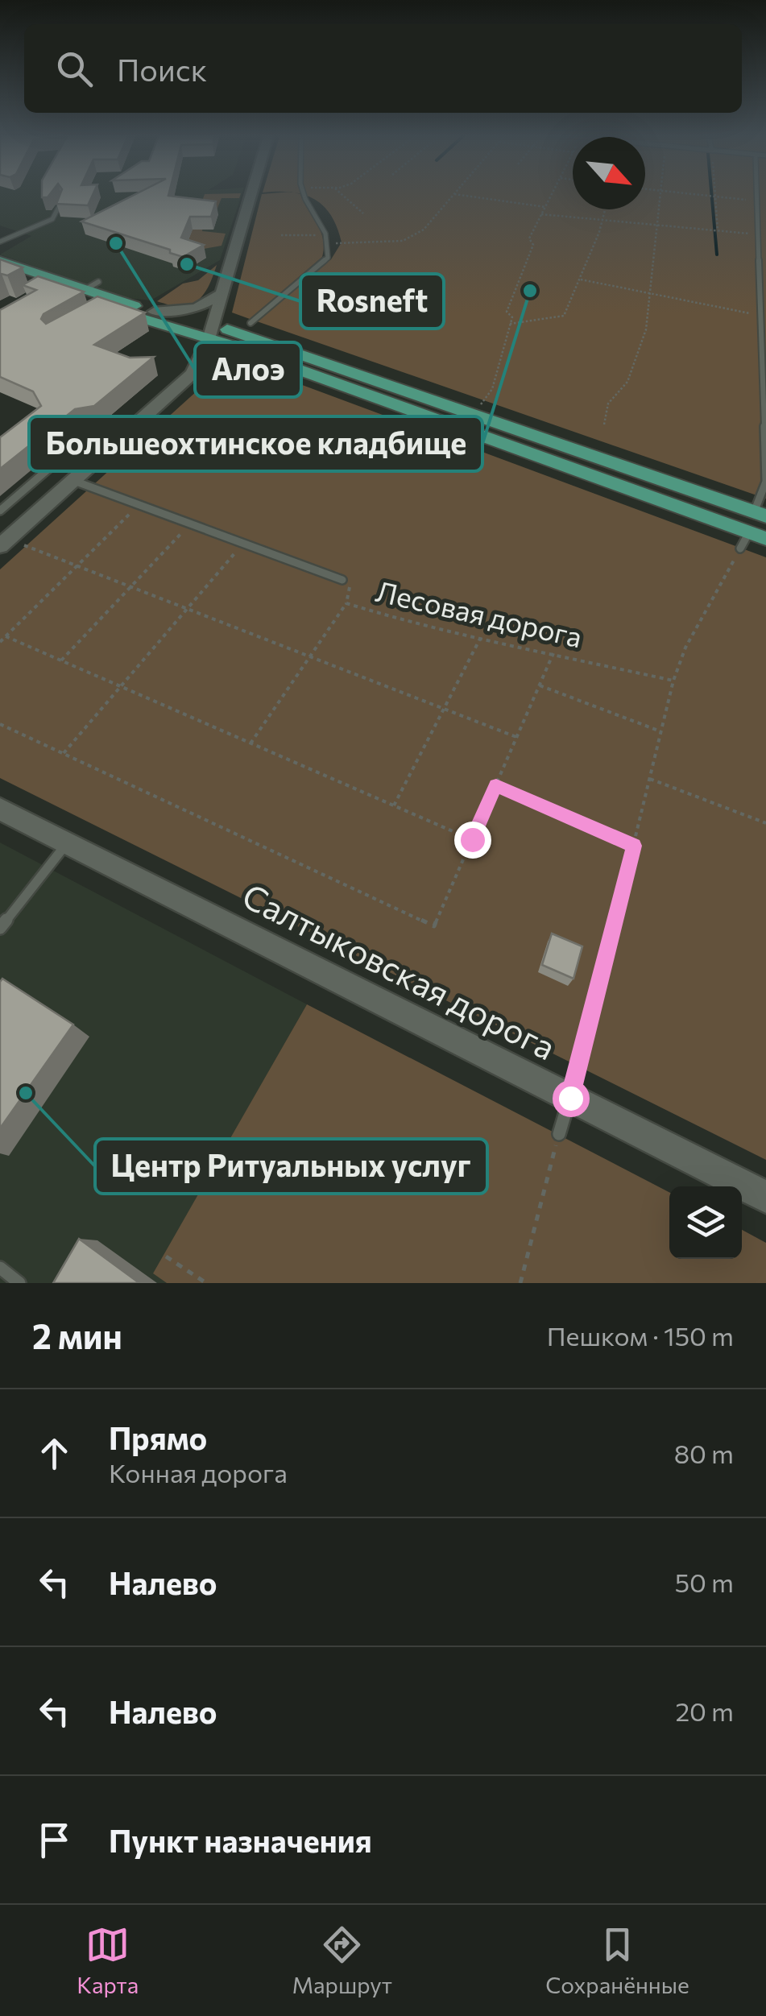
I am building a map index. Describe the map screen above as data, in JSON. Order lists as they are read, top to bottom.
{
  "streets": {
    "street": ["Салтыковская дорога"],
    "lane": ["Лесовая дорога"]
  },
  "places": [
    "Алоэ",
    "Rosneft",
    "Большеохтинское кладбище",
    "Центр Ритуальных услуг"
  ],
  "north": "bottom right",
  "page": {
    "search": "Поиск",
    "heading": ["2 мин", "Пешком · 150 m"],
    "list": [
      ["Прямо", "Конная дорога", "80 m"],
      ["Налево", "50 m"],
      ["Налево", "20 m"],
      "Пункт назначения"
    ],
    "nav": ["Карта", "Маршрут", "Сохранённые"]
  }
}
